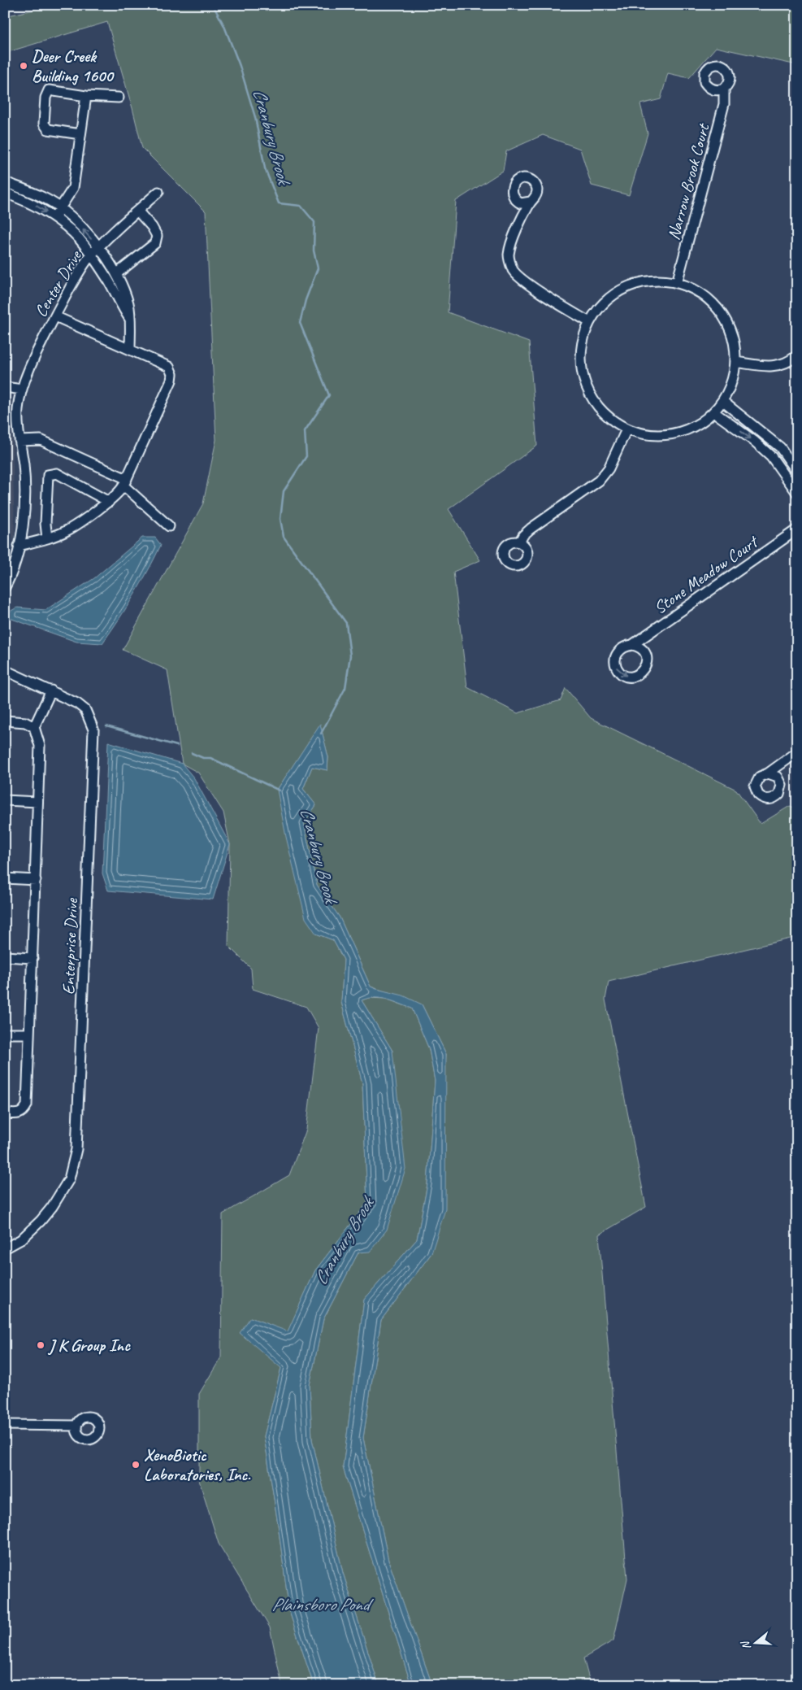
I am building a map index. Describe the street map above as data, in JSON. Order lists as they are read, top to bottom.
{
  "streets": {
    "street": [
      "Narrow Brook Court",
      "Center Drive",
      "Stone Meadow Court",
      "Enterprise Drive"
    ]
  },
  "water": ["Cranbury Brook", "Plainsboro Pond"],
  "places": ["Deer Creek Building 1600", "J K Group Inc", "XenoBiotic Laboratories, Inc."],
  "north": "left"
}
